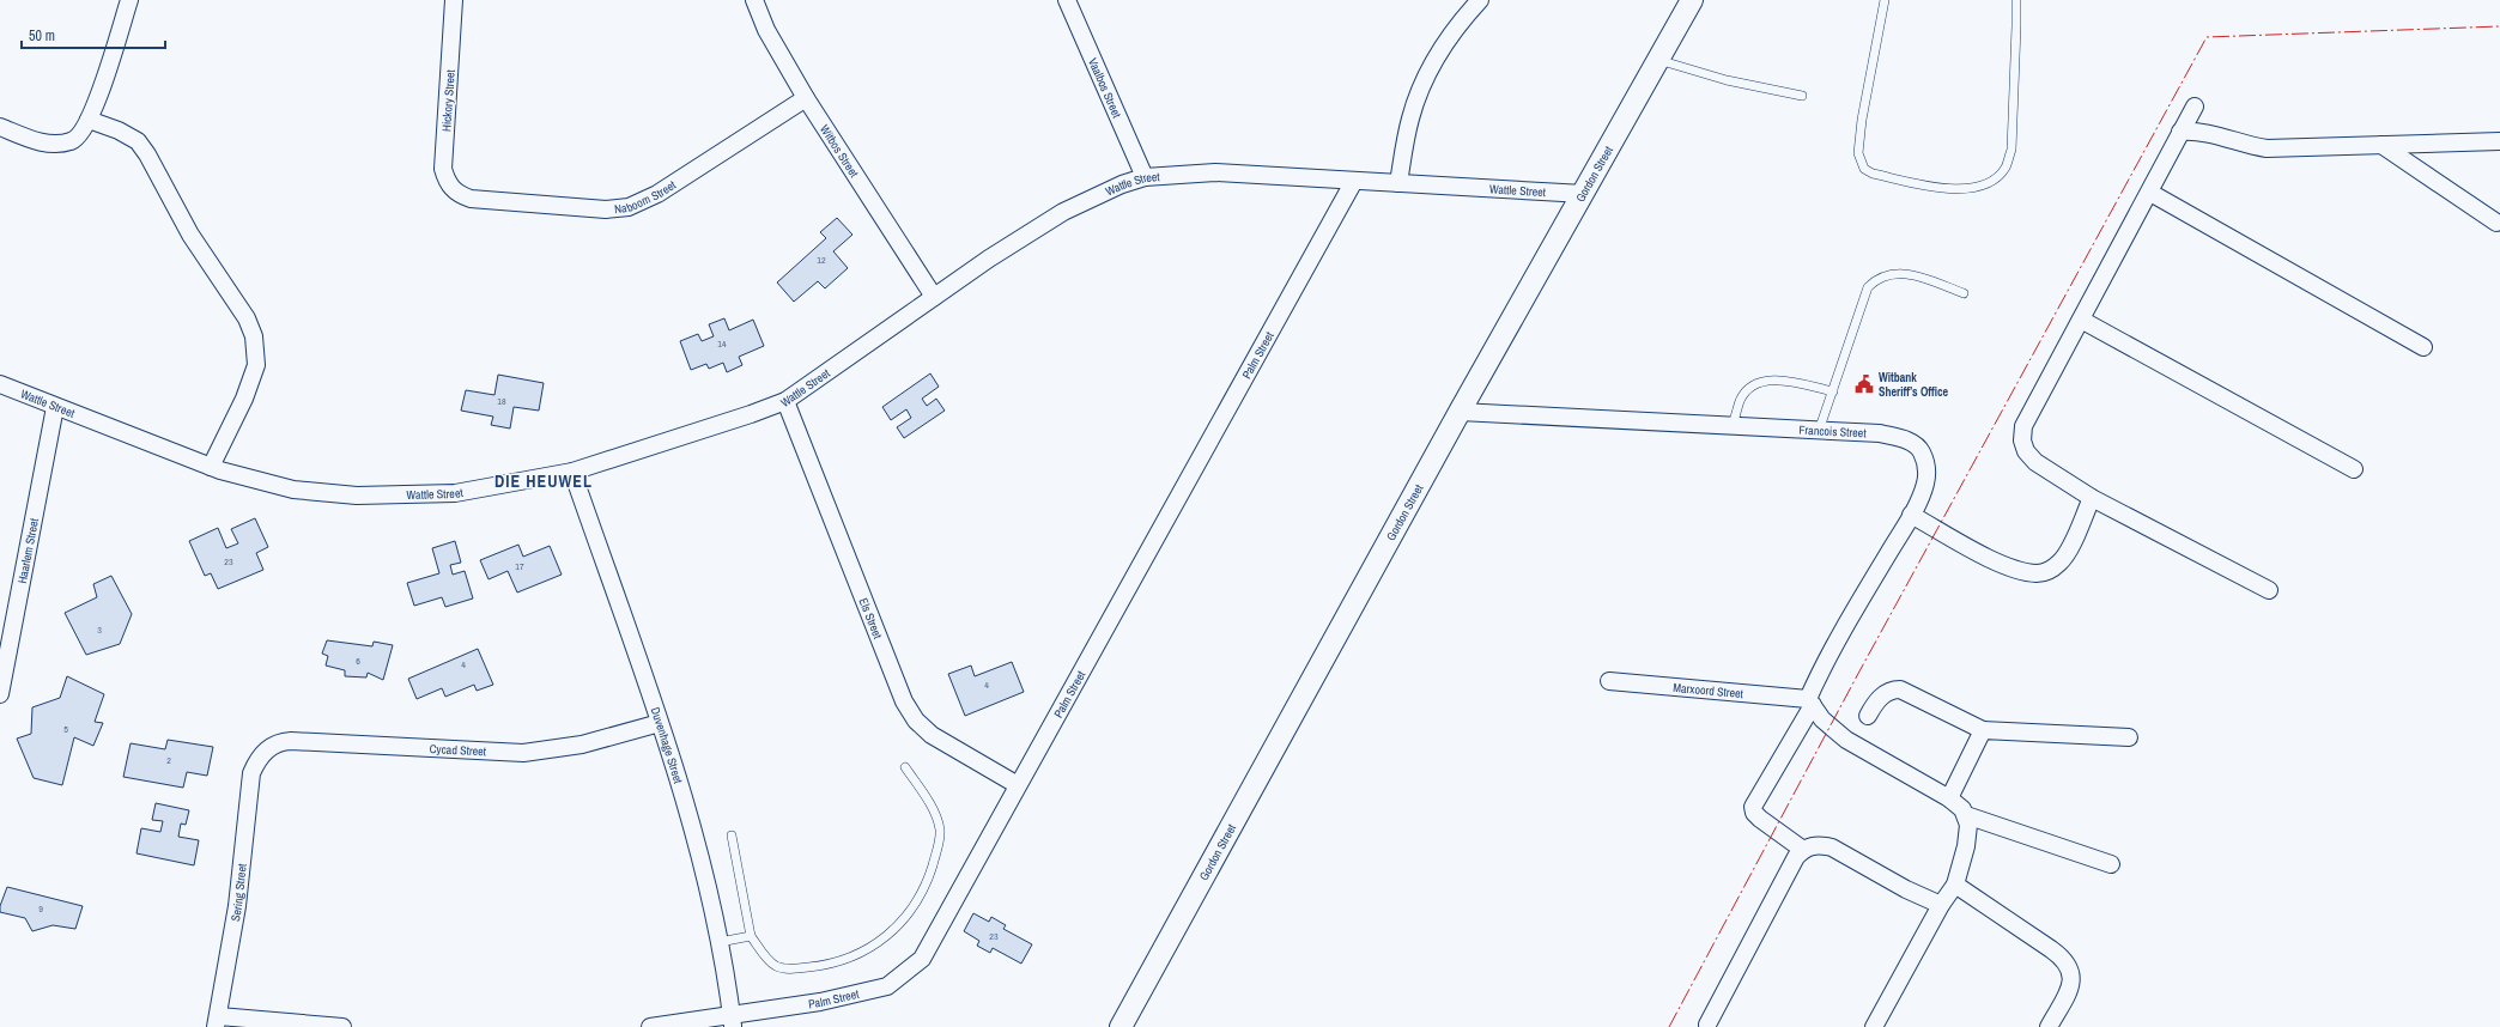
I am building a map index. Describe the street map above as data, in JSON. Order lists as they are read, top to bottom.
{
  "streets": {
    "street": [
      "Vaalbos Street",
      "Hickory Street",
      "Witbos Street",
      "Gordon Street",
      "Wattle Street",
      "Naboom Street",
      "Palm Street",
      "Francois Street",
      "Haarlem Street",
      "Els Street",
      "Marxoord Street",
      "Duvenhage Street",
      "Cycad Street",
      "Sering Street"
    ]
  },
  "crossings": [
    ["Vaalbos Street", "Wattle Street"],
    ["Hickory Street", "Naboom Street"],
    ["Witbos Street", "Wattle Street"],
    ["Witbos Street", "Naboom Street"],
    ["Gordon Street", "Wattle Street"],
    ["Gordon Street", "Francois Street"],
    ["Wattle Street", "Palm Street"],
    ["Wattle Street", "Haarlem Street"],
    ["Wattle Street", "Els Street"],
    ["Wattle Street", "Duvenhage Street"],
    ["Palm Street", "Els Street"],
    ["Palm Street", "Duvenhage Street"],
    ["Francois Street", "Marxoord Street"],
    ["Duvenhage Street", "Cycad Street"],
    ["Cycad Street", "Sering Street"]
  ],
  "districts": ["DIE HEUWEL"],
  "places": {
    "public building": ["Witbank Sheriff’s Office"]
  },
  "house_numbers": [
    "12",
    "14",
    "18",
    "23",
    "17",
    "3",
    "6",
    "4",
    "4",
    "5",
    "2",
    "9",
    "23"
  ],
  "scale_bar": "50 m"
}
